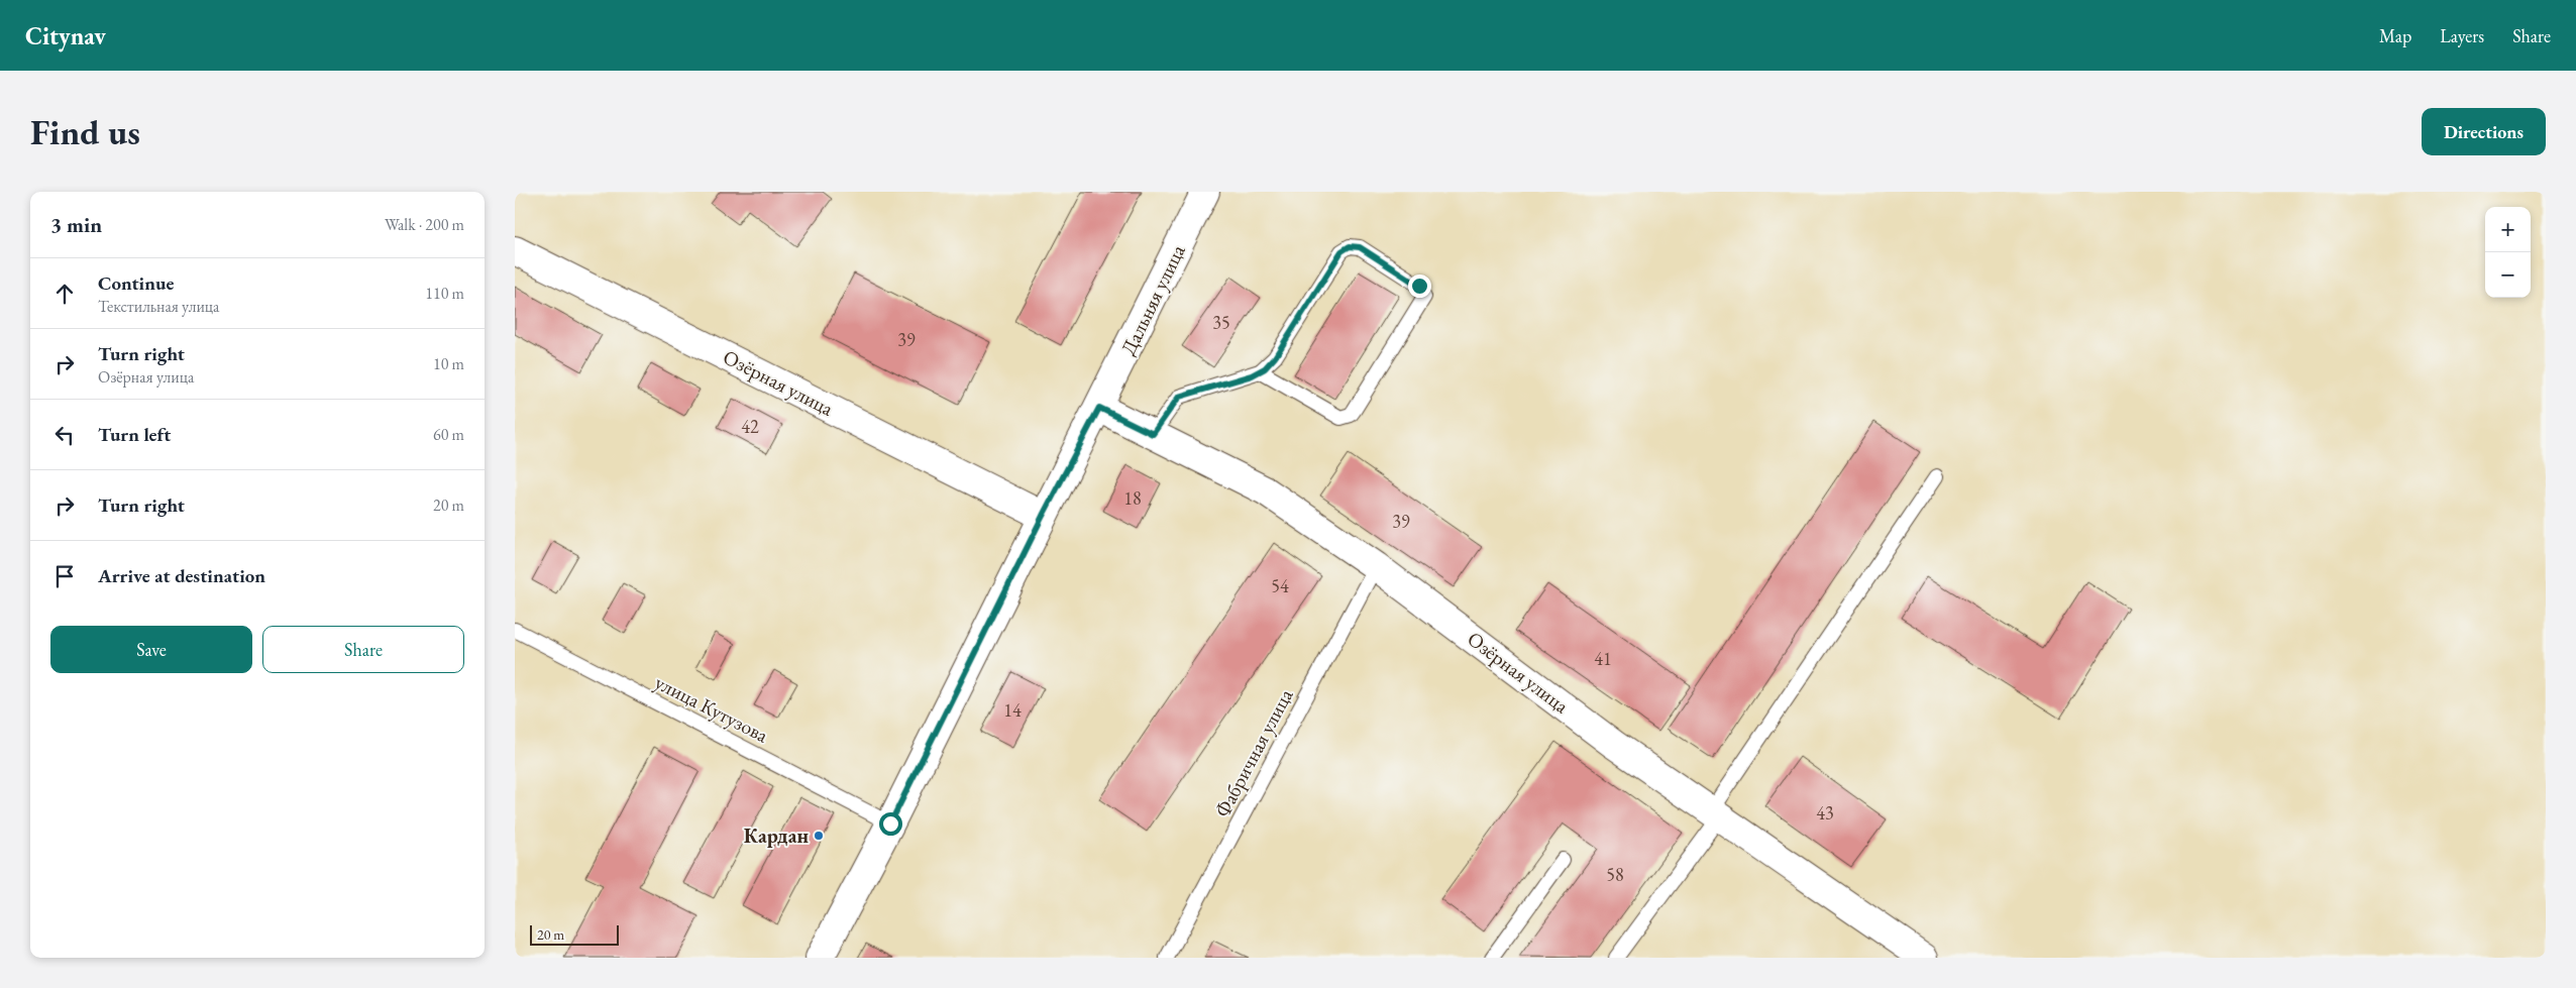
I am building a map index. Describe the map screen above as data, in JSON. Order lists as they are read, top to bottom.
{
  "streets": {
    "street": ["Дальняя улица", "Озёрная улица"],
    "lane": ["улица Кутузова", "Фабричная улица"]
  },
  "crossings": [
    ["Дальняя улица", "Озёрная улица"],
    ["Дальняя улица", "улица Кутузова"],
    ["Озёрная улица", "Фабричная улица"]
  ],
  "places": ["Кардан"],
  "house_numbers": [
    "35",
    "39",
    "42",
    "18",
    "39",
    "54",
    "41",
    "14",
    "43",
    "58"
  ],
  "scale_bar": "20 m",
  "page": {
    "header": "Citynav",
    "nav": ["Map", "Layers", "Share"],
    "buttons": [
      "Directions",
      ["Save", "Share"]
    ],
    "title": "Find us",
    "heading": ["3 min", "Walk · 200 m"],
    "map_buttons": ["+", "−"],
    "list": [
      ["Continue", "Текстильная улица", "110 m"],
      ["Turn right", "Озёрная улица", "10 m"],
      ["Turn left", "60 m"],
      ["Turn right", "20 m"],
      "Arrive at destination"
    ],
    "scale": "20 m"
  }
}
